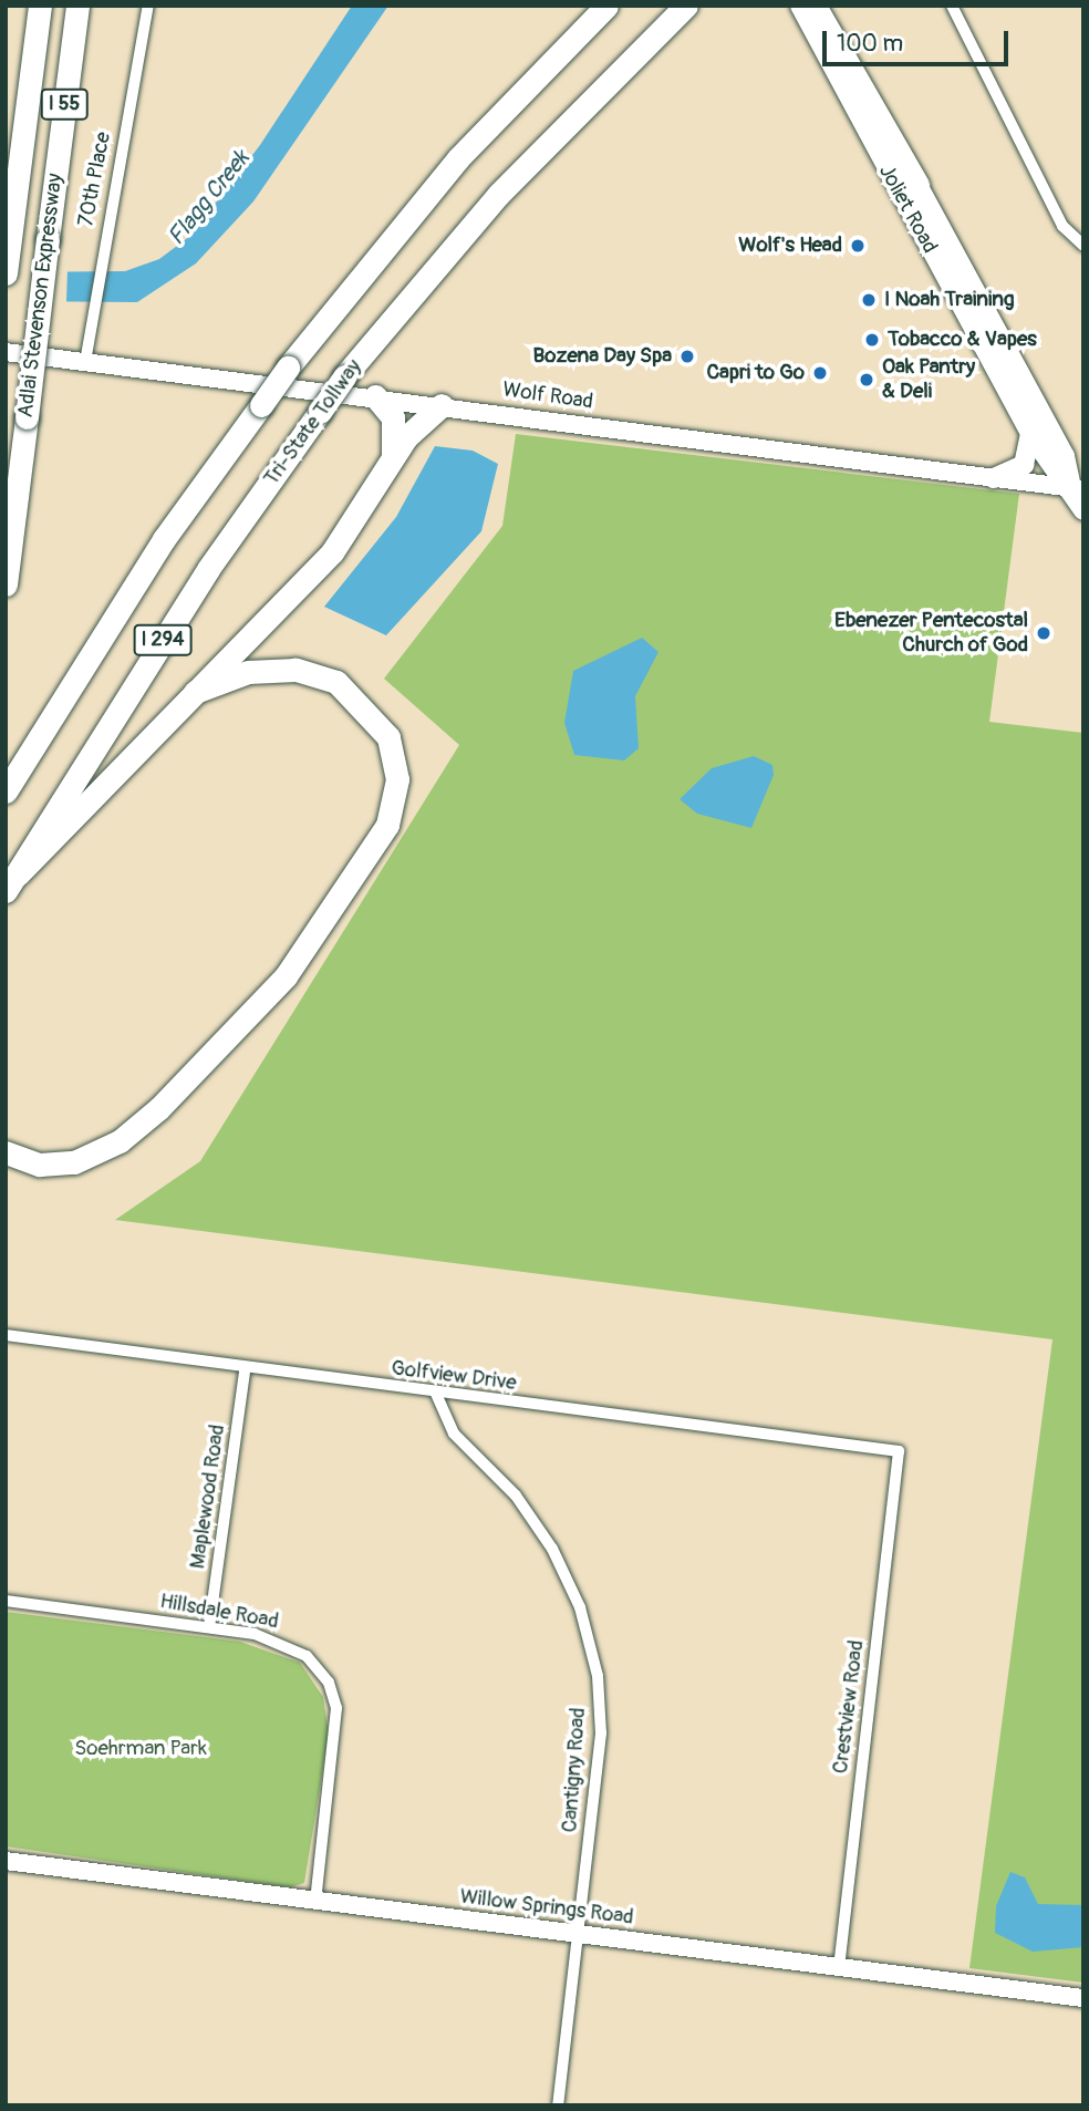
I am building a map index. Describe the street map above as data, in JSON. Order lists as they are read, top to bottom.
{
  "streets": {
    "highway": [
      "I 55",
      "Joliet Road",
      "Adlai Stevenson Expressway",
      "Tri-State Tollway",
      "I 294"
    ],
    "main road": ["Wolf Road", "Willow Springs Road"],
    "street": [
      "70th Place",
      "Golfview Drive",
      "Maplewood Road",
      "Hillsdale Road",
      "Crestview Road",
      "Cantigny Road"
    ]
  },
  "crossings": [
    ["70th Place", "Wolf Road"],
    ["Joliet Road", "Wolf Road"],
    ["Golfview Drive", "Maplewood Road"],
    ["Golfview Drive", "Crestview Road"],
    ["Golfview Drive", "Cantigny Road"],
    ["Maplewood Road", "Hillsdale Road"],
    ["Hillsdale Road", "Willow Springs Road"],
    ["Crestview Road", "Willow Springs Road"],
    ["Cantigny Road", "Willow Springs Road"]
  ],
  "water": ["Flagg Creek"],
  "parks": ["Soehrman Park"],
  "places": [
    "Wolf's Head",
    "I Noah Training",
    "Tobacco & Vapes",
    "Bozena Day Spa",
    "Capri to Go",
    "Oak Pantry & Deli",
    "Ebenezer Pentecostal Church of God"
  ],
  "scale_bar": "100 m"
}
